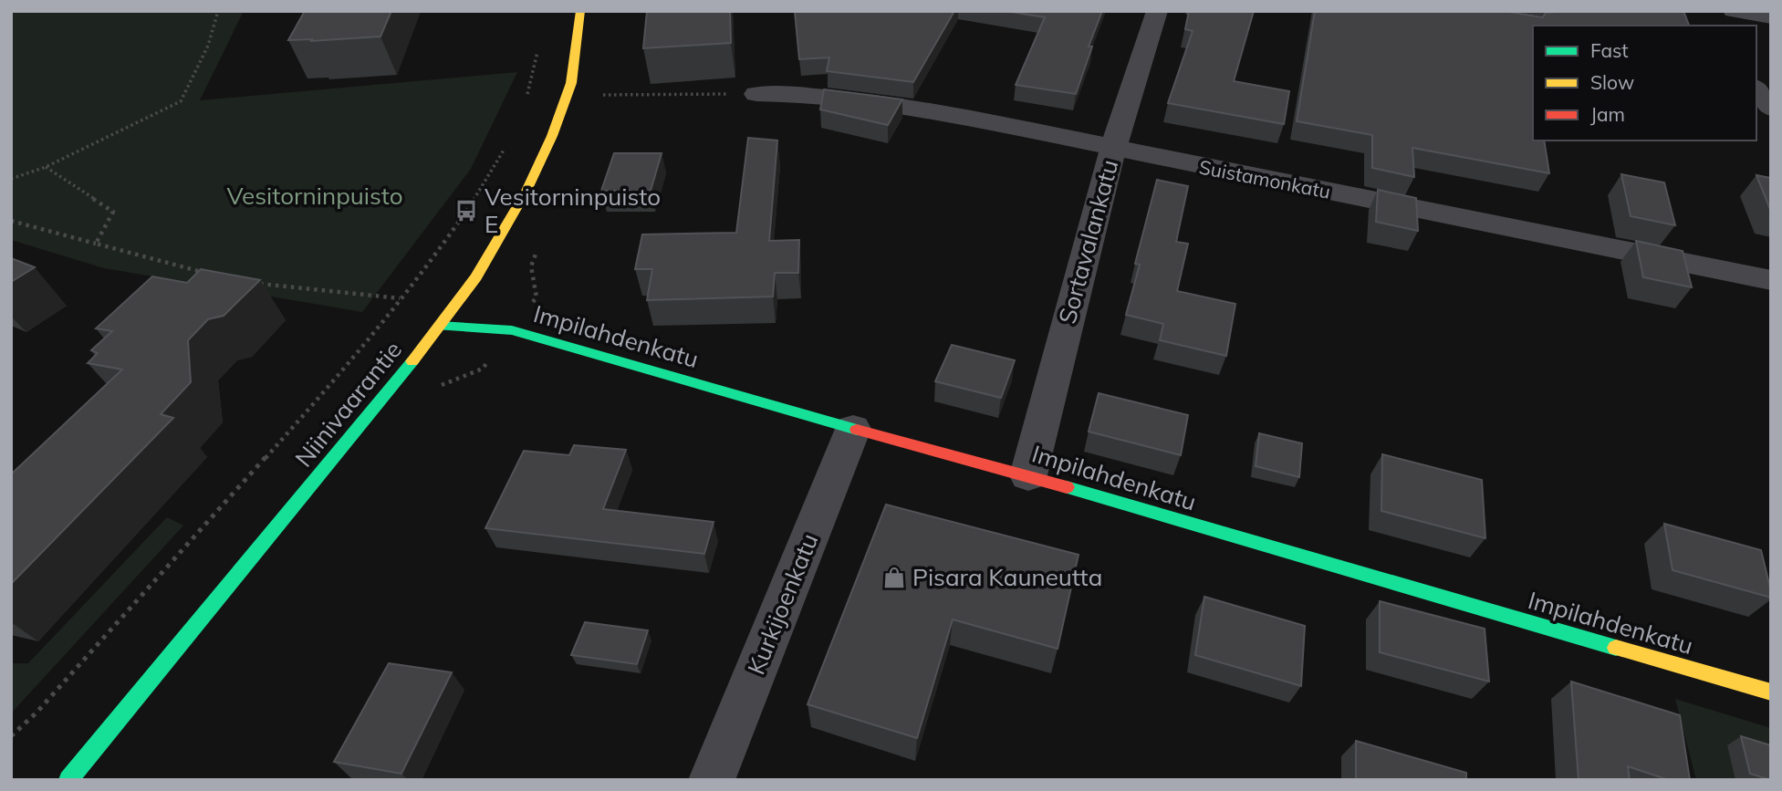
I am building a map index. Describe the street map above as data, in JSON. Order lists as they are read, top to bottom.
{
  "streets": {
    "street": [
      "Suistamonkatu",
      "Sortavalankatu",
      "Impilahdenkatu",
      "Niinivaarantie",
      "Kurkijoenkatu"
    ]
  },
  "crossings": [
    ["Suistamonkatu", "Sortavalankatu"],
    ["Sortavalankatu", "Impilahdenkatu"],
    ["Impilahdenkatu", "Niinivaarantie"],
    ["Impilahdenkatu", "Kurkijoenkatu"]
  ],
  "parks": ["Vesitorninpuisto"],
  "places": {
    "bus stop": ["Vesitorninpuisto E"],
    "shop": ["Pisara Kauneutta"]
  },
  "legend": ["Fast", "Slow", "Jam"]
}
